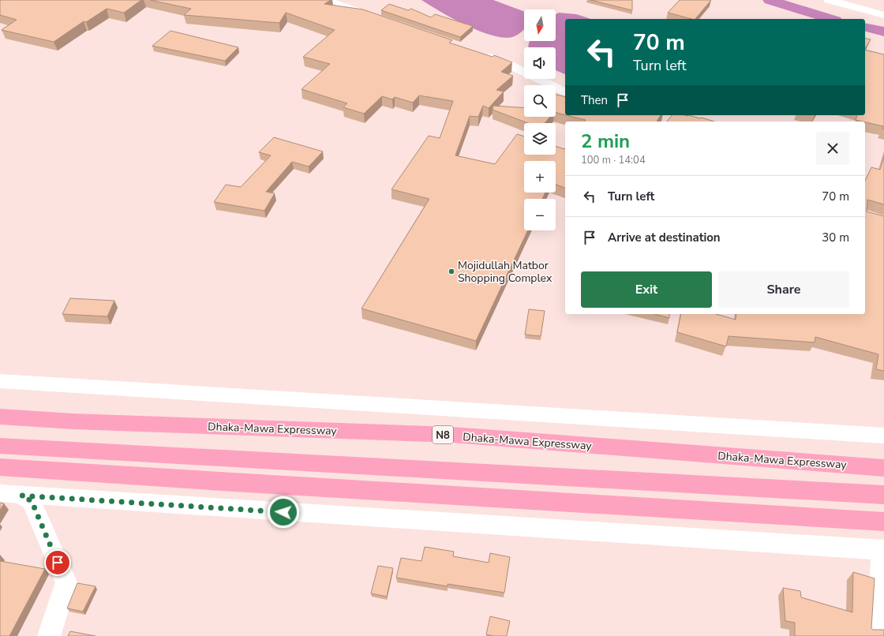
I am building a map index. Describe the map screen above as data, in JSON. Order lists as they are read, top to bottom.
{
  "streets": {
    "highway": ["Dhaka-Mawa Expressway", "N8"]
  },
  "places": ["Mojidullah Matbor Shopping Complex"],
  "north": "bottom",
  "page": {
    "map_buttons": ["+", "−"],
    "turn": ["70 m", "Turn left"],
    "then": "Then",
    "heading": ["2 min", "100 m · 14:04"],
    "list": [
      {
        "name": "Turn left",
        "value": "70 m"
      },
      {
        "name": "Arrive at destination",
        "value": "30 m"
      }
    ],
    "buttons": ["Exit", "Share"]
  }
}
